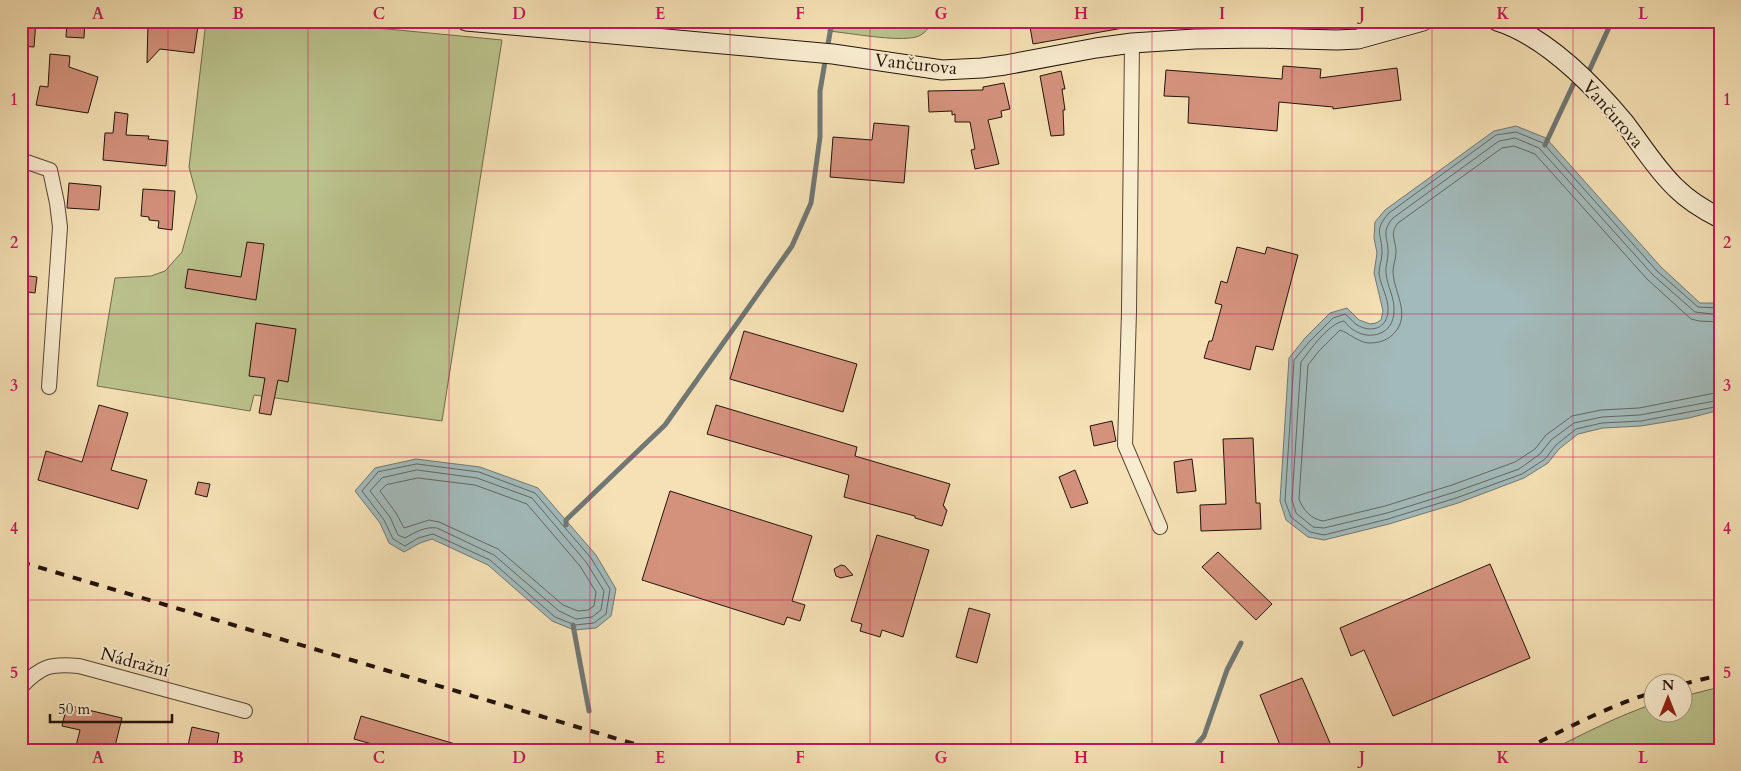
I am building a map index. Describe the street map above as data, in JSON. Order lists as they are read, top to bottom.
{
  "streets": {
    "street": ["Vančurova", "Nádražní"]
  },
  "scale_bar": "50 m",
  "north": "top",
  "grid": {
    "columns": [
      "A",
      "B",
      "C",
      "D",
      "E",
      "F",
      "G",
      "H",
      "I",
      "J",
      "K",
      "L"
    ],
    "rows": [
      "1",
      "2",
      "3",
      "4",
      "5"
    ]
  }
}
